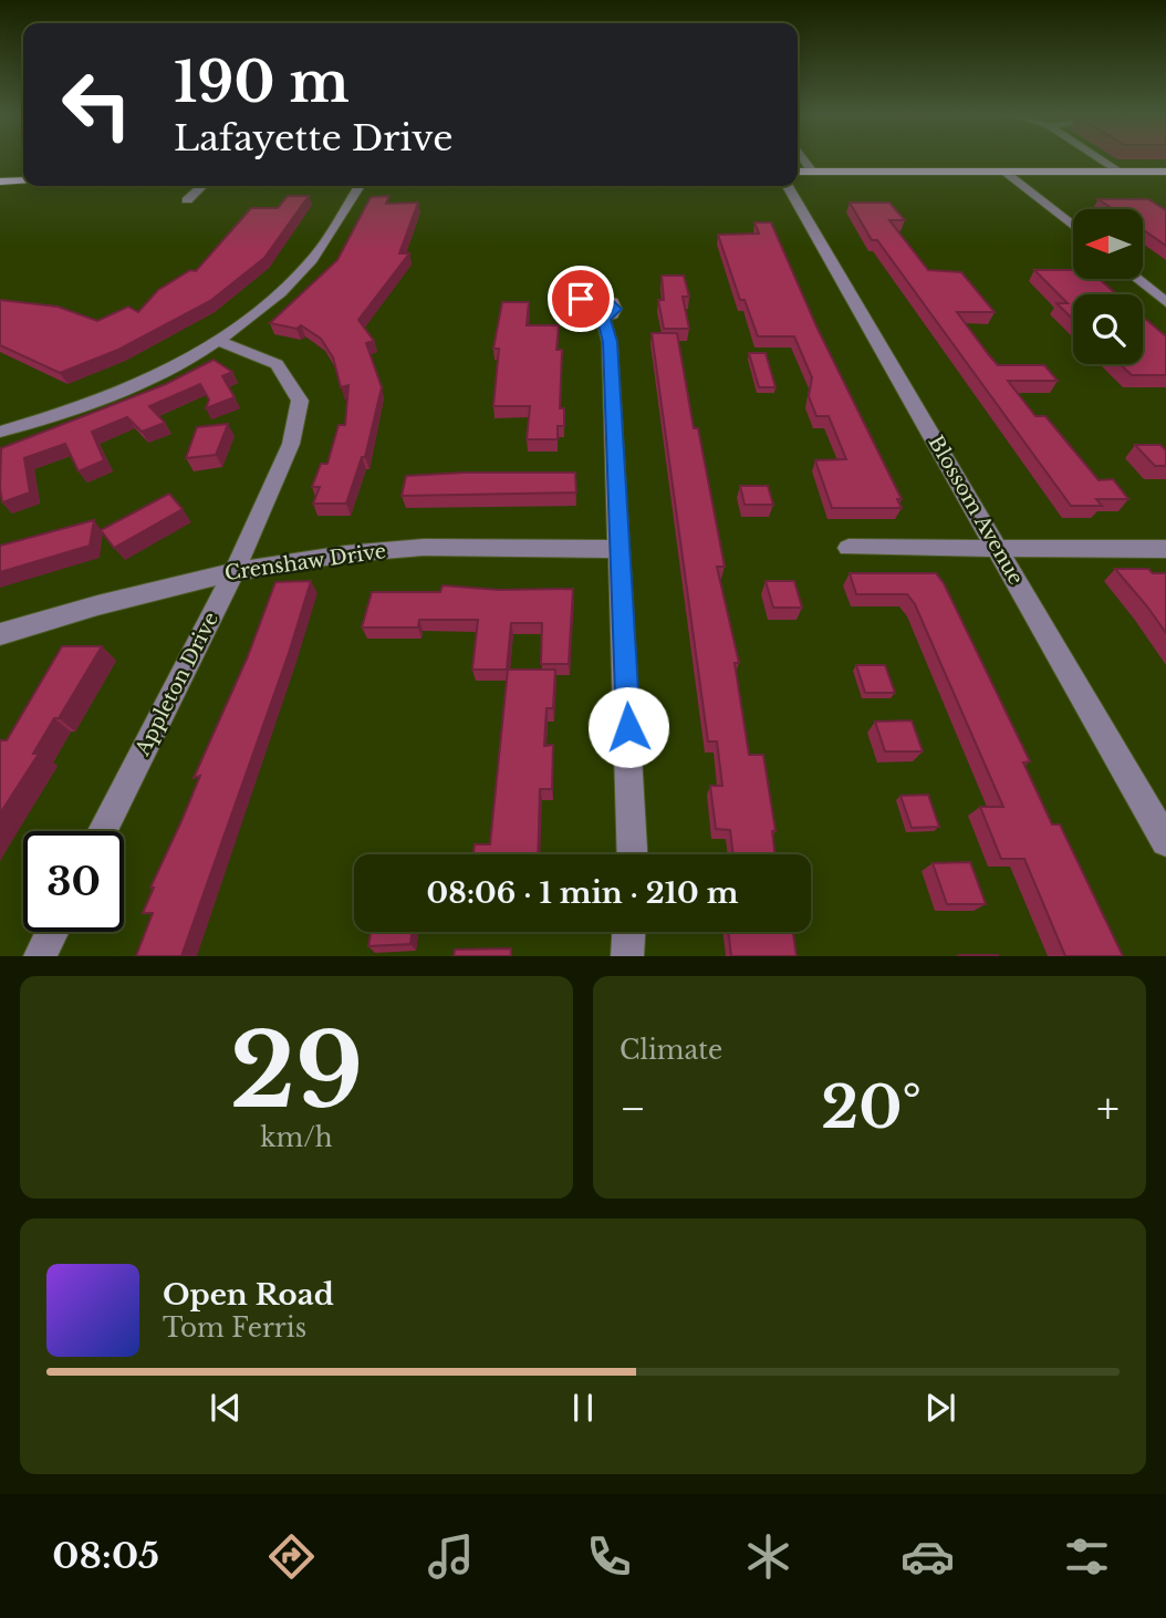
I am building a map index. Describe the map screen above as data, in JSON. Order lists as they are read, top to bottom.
{
  "streets": {
    "street": ["Blossom Avenue", "Crenshaw Drive", "Appleton Drive"]
  },
  "crossings": [
    ["Crenshaw Drive", "Appleton Drive"]
  ],
  "north": "left",
  "page": {
    "turn": ["190 m", "Lafayette Drive"],
    "limit": "30",
    "trip": "08:06 · 1 min · 210 m",
    "tile": [
      ["29", "km/h"],
      "Climate"
    ],
    "heat": ["−", "20°", "+"],
    "song": ["Open Road", "Tom Ferris"],
    "tabs": "08:05"
  }
}
